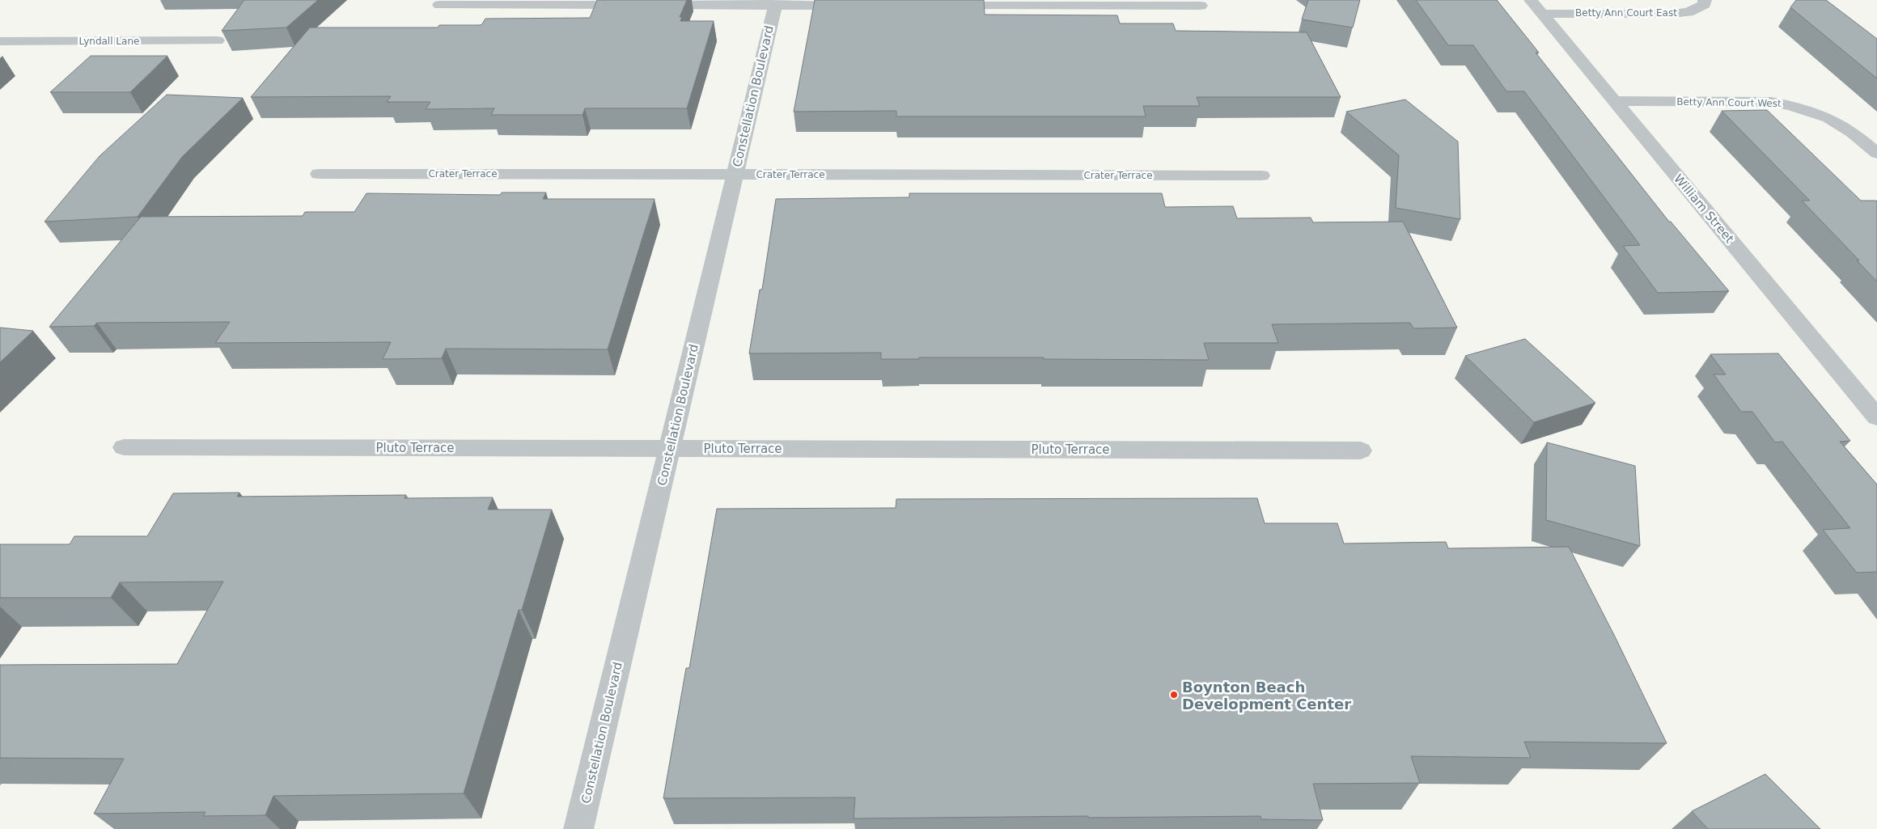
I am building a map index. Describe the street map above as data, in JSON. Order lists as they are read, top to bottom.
{
  "streets": {
    "street": [
      "Betty Ann Court East",
      "Lyndall Lane",
      "Constellation Boulevard",
      "Betty Ann Court West",
      "Crater Terrace",
      "William Street",
      "Pluto Terrace"
    ]
  },
  "crossings": [
    ["Betty Ann Court East", "William Street"],
    ["Constellation Boulevard", "Crater Terrace"],
    ["Constellation Boulevard", "Pluto Terrace"],
    ["Betty Ann Court West", "William Street"]
  ],
  "places": ["Boynton Beach Development Center"]
}
